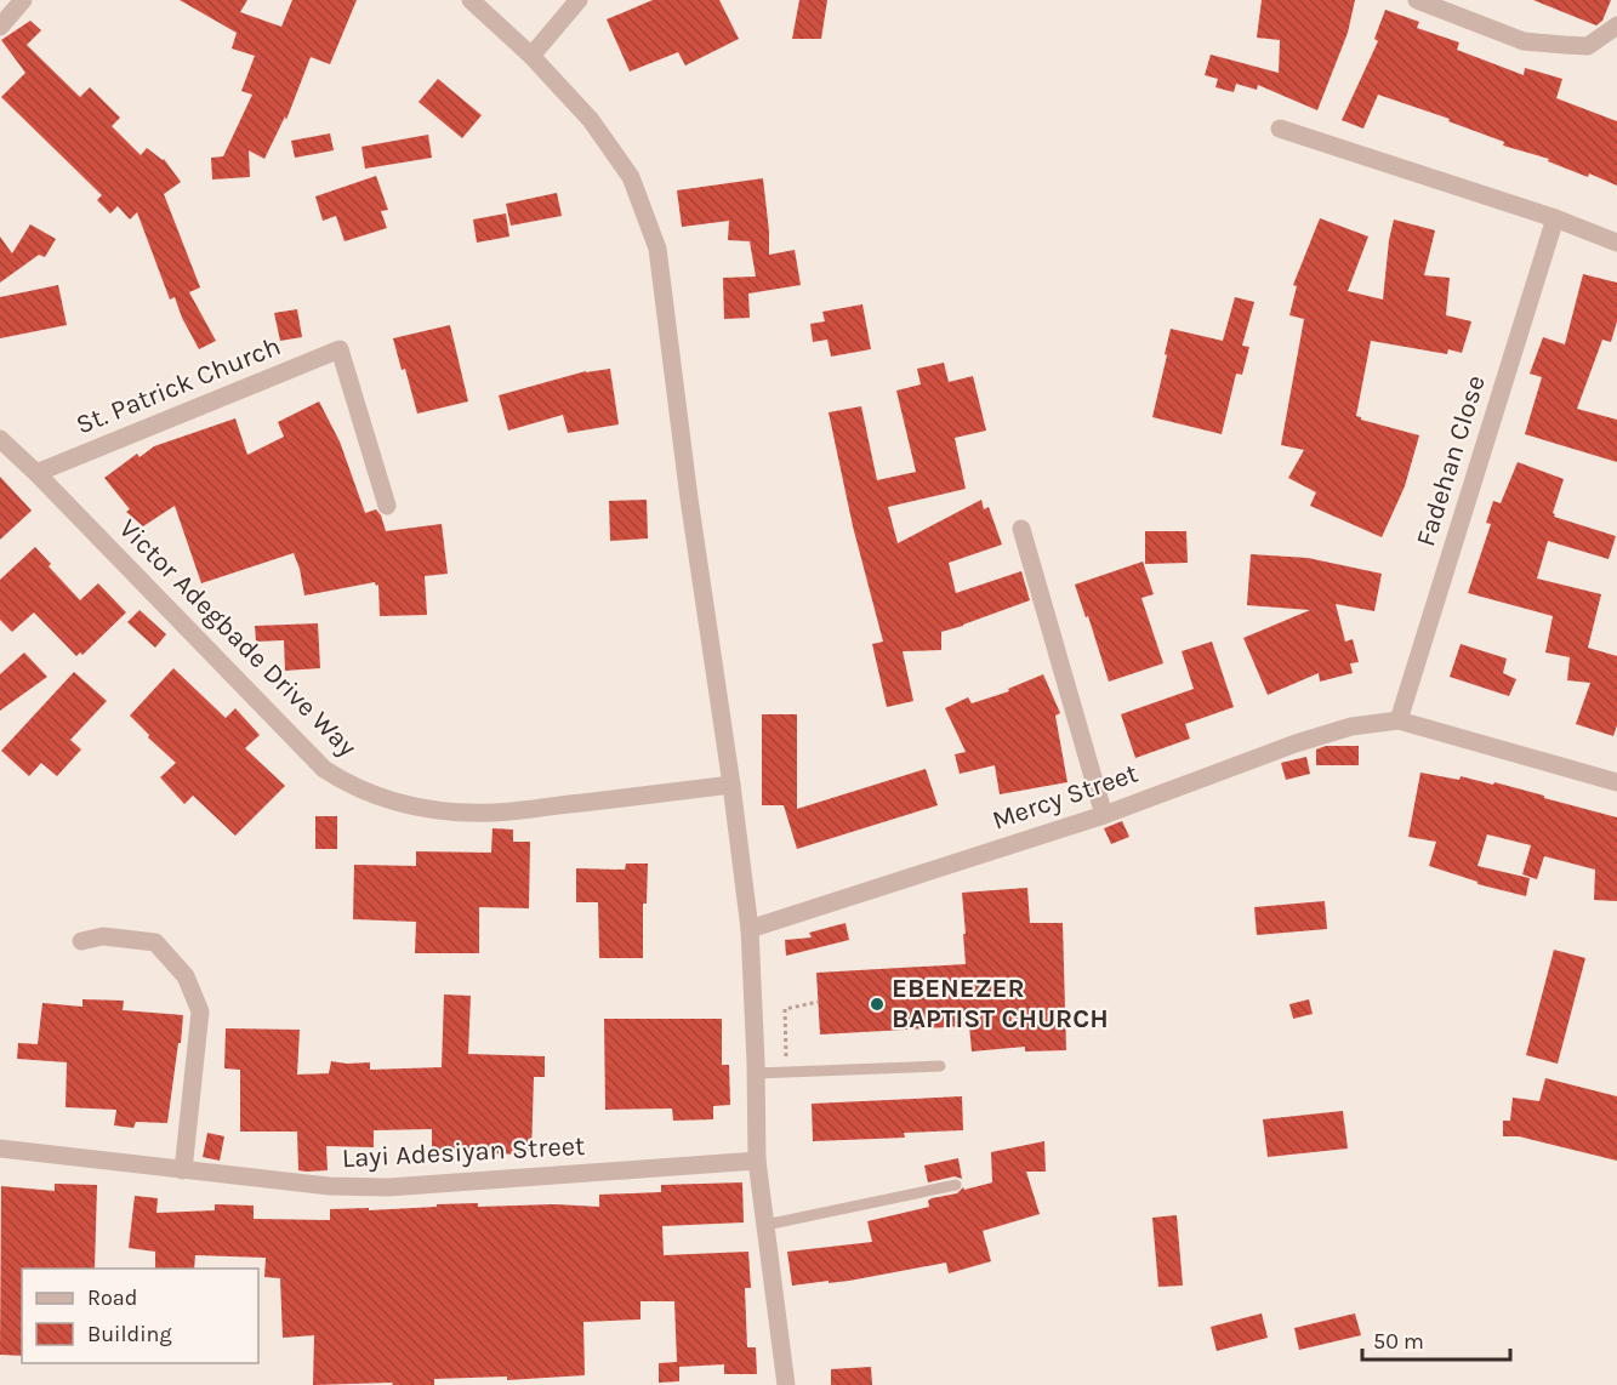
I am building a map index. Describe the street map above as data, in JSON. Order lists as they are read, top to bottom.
{
  "streets": {
    "street": [
      "St. Patrick Church",
      "Fadehan Close",
      "Victor Adegbade Drive Way",
      "Mercy Street",
      "Layi Adesiyan Street"
    ]
  },
  "crossings": [
    ["St. Patrick Church", "Victor Adegbade Drive Way"],
    ["Fadehan Close", "Mercy Street"]
  ],
  "places": ["EBENEZER BAPTIST CHURCH"],
  "legend": ["Road", "Building"],
  "scale_bar": "50 m"
}
